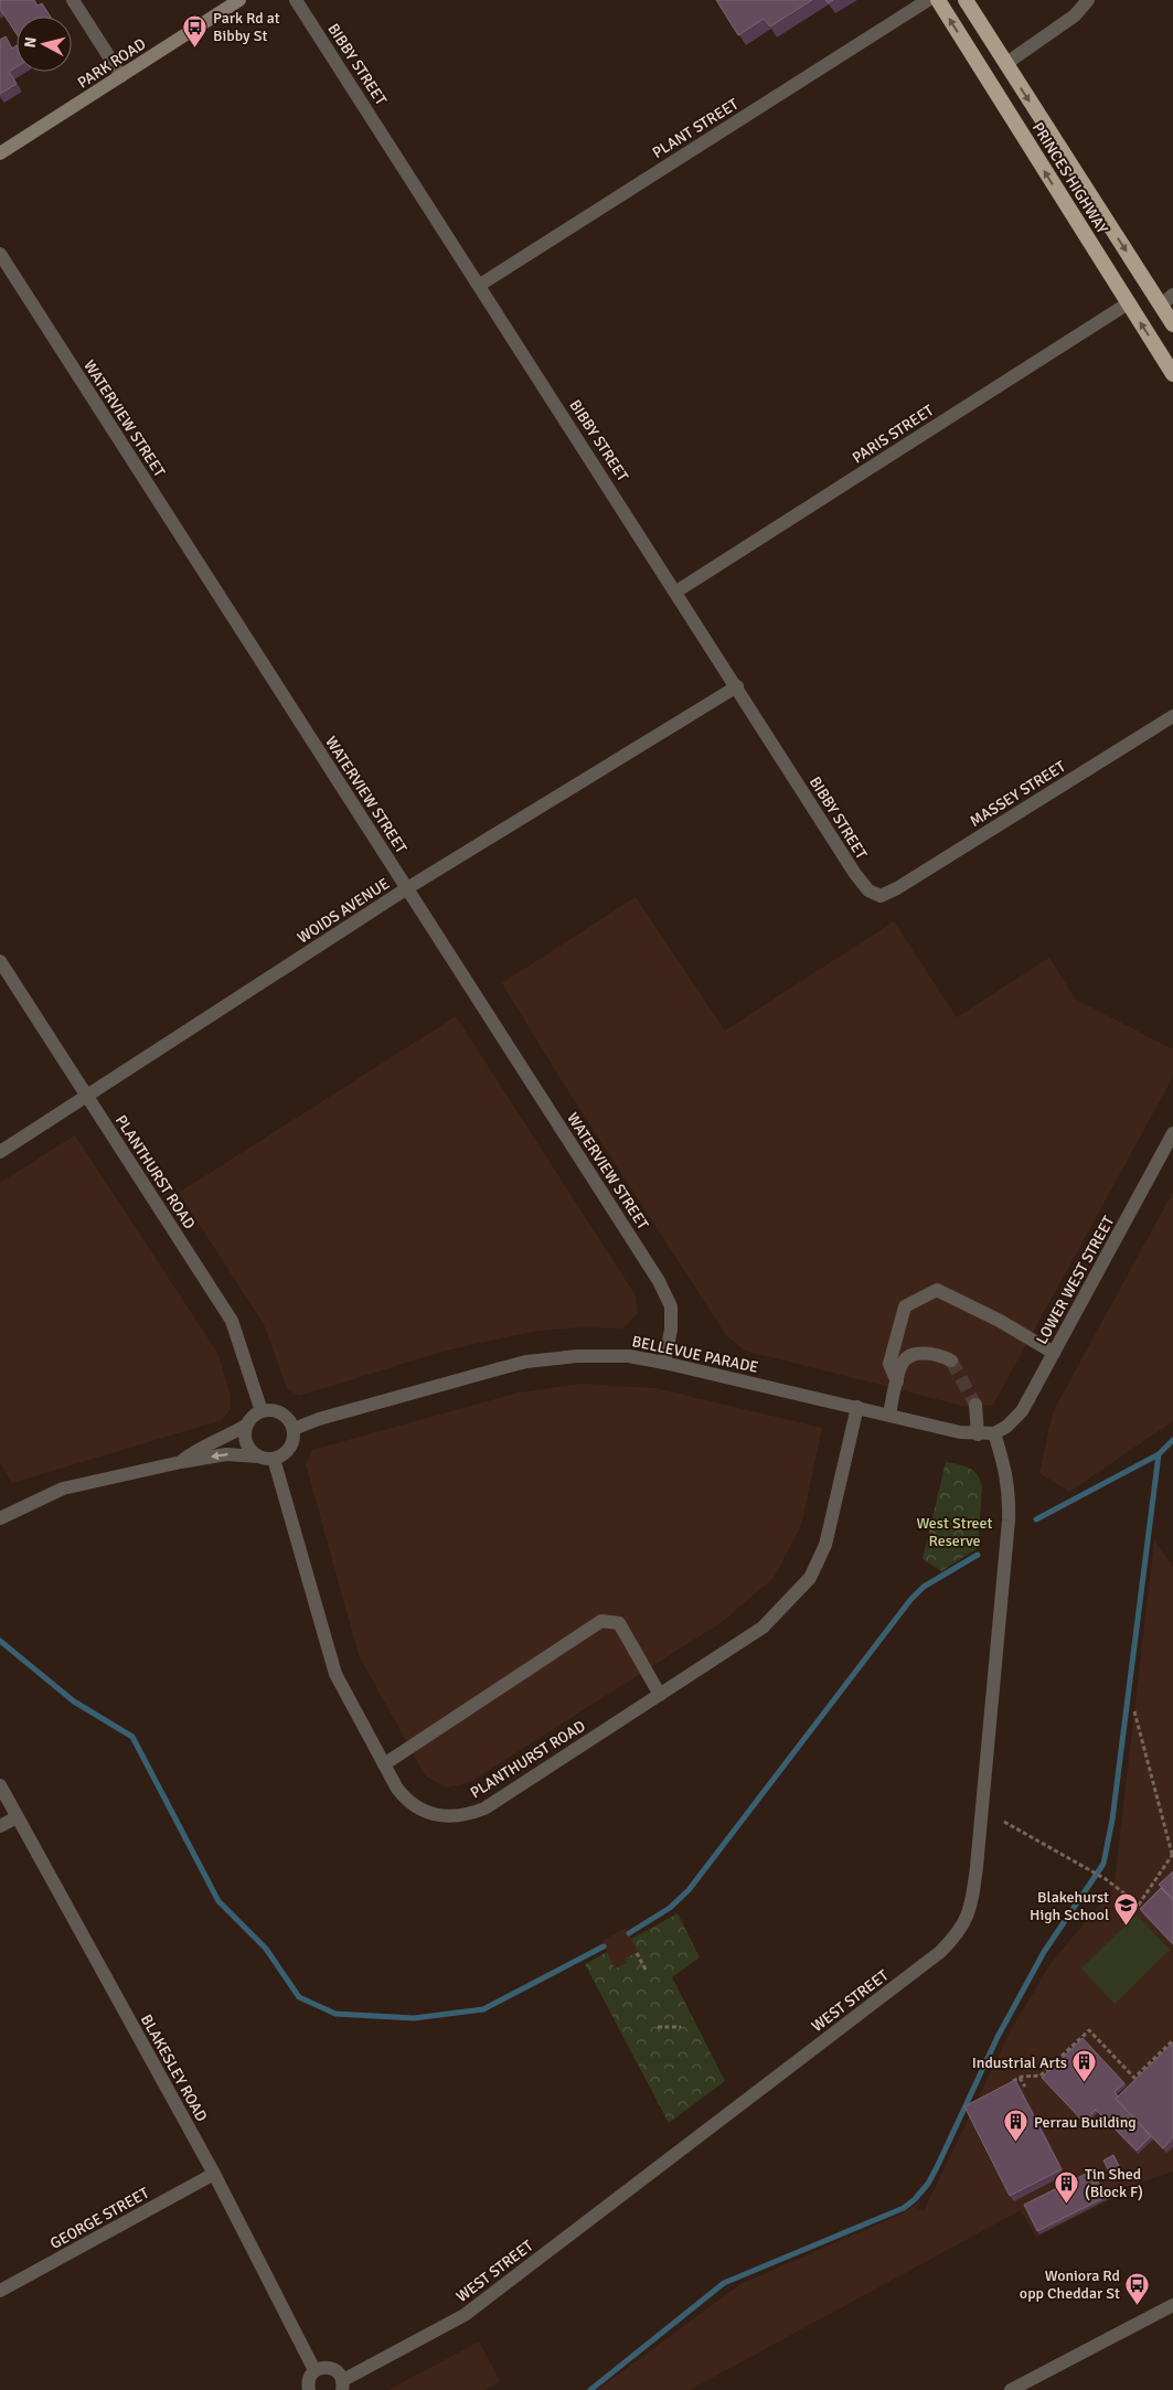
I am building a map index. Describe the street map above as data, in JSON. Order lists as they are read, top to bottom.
{
  "streets": {
    "highway": ["PRINCES HIGHWAY"],
    "main road": ["PARK ROAD"],
    "street": [
      "BIBBY STREET",
      "PLANT STREET",
      "WATERVIEW STREET",
      "PARIS STREET",
      "MASSEY STREET",
      "WOIDS AVENUE",
      "PLANTHURST ROAD",
      "LOWER WEST STREET",
      "BELLEVUE PARADE",
      "WEST STREET",
      "BLAKESLEY ROAD",
      "GEORGE STREET"
    ]
  },
  "crossings": [
    ["BIBBY STREET", "PLANT STREET"],
    ["BIBBY STREET", "PARIS STREET"],
    ["BIBBY STREET", "MASSEY STREET"],
    ["BIBBY STREET", "WOIDS AVENUE"],
    ["PRINCES HIGHWAY", "PARIS STREET"],
    ["WATERVIEW STREET", "WOIDS AVENUE"],
    ["WATERVIEW STREET", "BELLEVUE PARADE"],
    ["WOIDS AVENUE", "PLANTHURST ROAD"],
    ["PLANTHURST ROAD", "BELLEVUE PARADE"],
    ["LOWER WEST STREET", "BELLEVUE PARADE"],
    ["LOWER WEST STREET", "WEST STREET"],
    ["BELLEVUE PARADE", "WEST STREET"],
    ["BLAKESLEY ROAD", "GEORGE STREET"]
  ],
  "parks": ["West Street Reserve"],
  "places": {
    "bus stop": ["Park Rd at Bibby St", "Woniora Rd opp Cheddar St"],
    "school or university": ["Blakehurst High School"],
    "building": ["Industrial Arts", "Perrau Building", "Tin Shed (Block F)"]
  },
  "north": "left"
}
